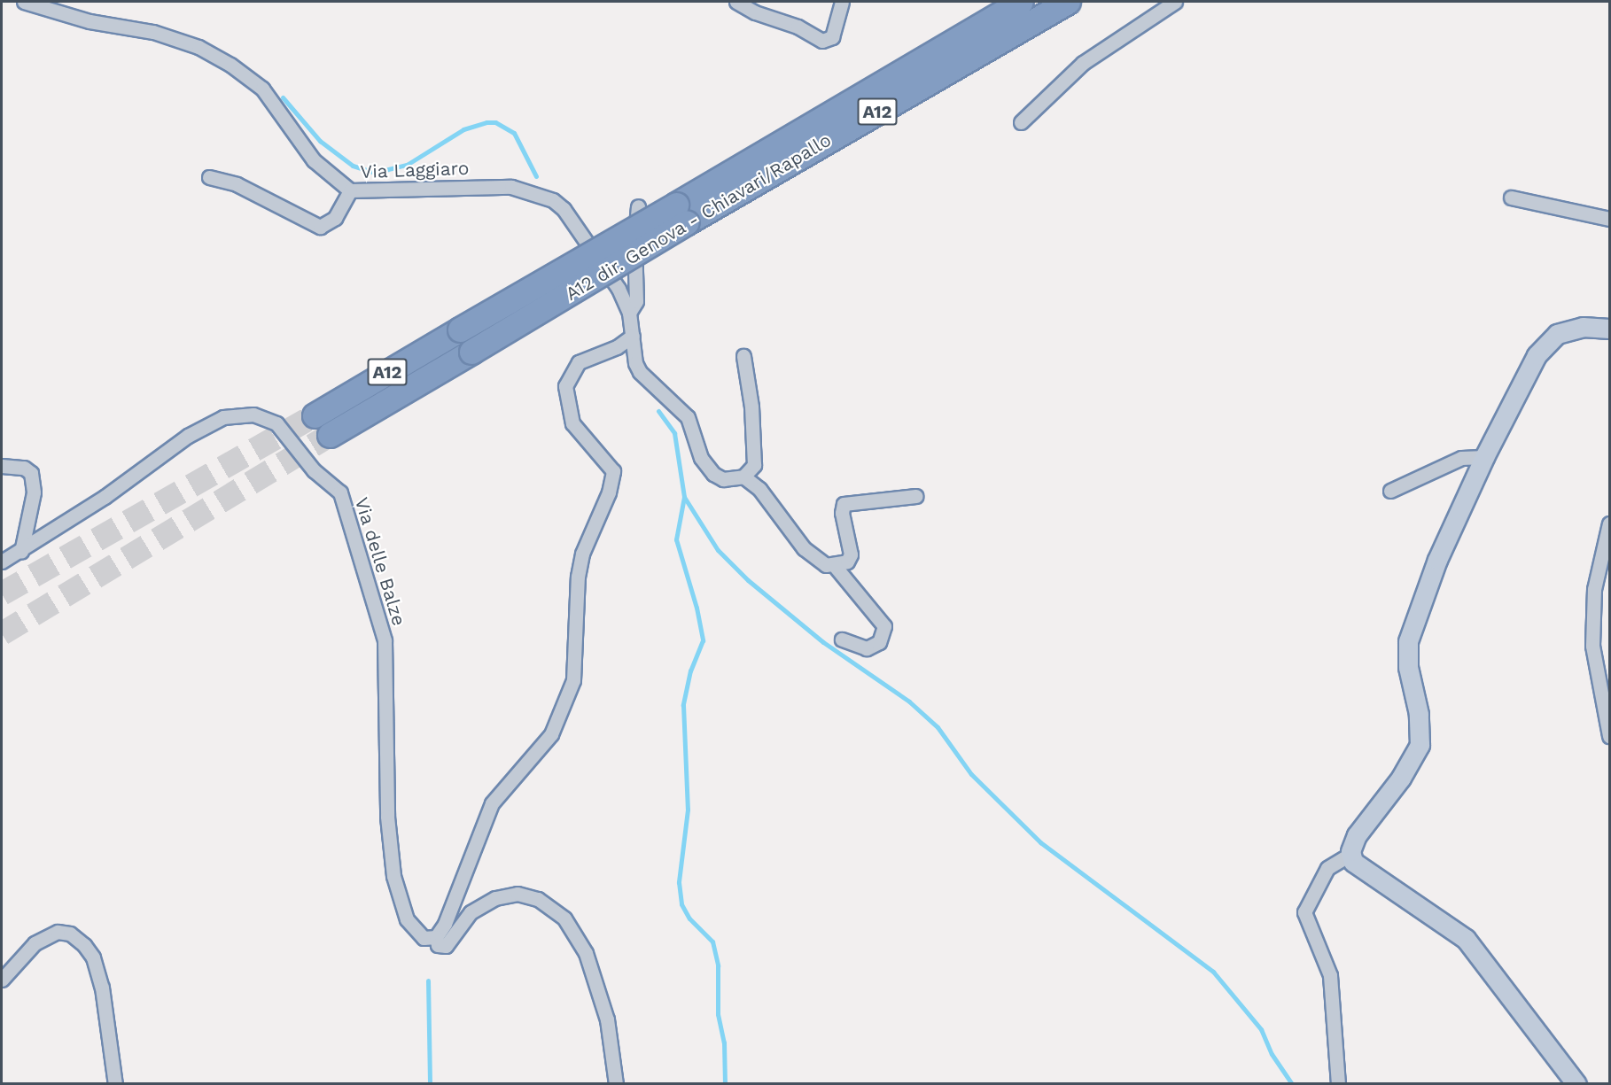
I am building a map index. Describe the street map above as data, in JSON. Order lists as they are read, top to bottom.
{
  "streets": {
    "highway": ["A12", "A12 dir. Genova - Chiavari/Rapallo"],
    "street": ["Via Laggiaro", "Via delle Balze"]
  },
  "crossings": [
    ["A12", "A12 dir. Genova - Chiavari/Rapallo"]
  ]
}
